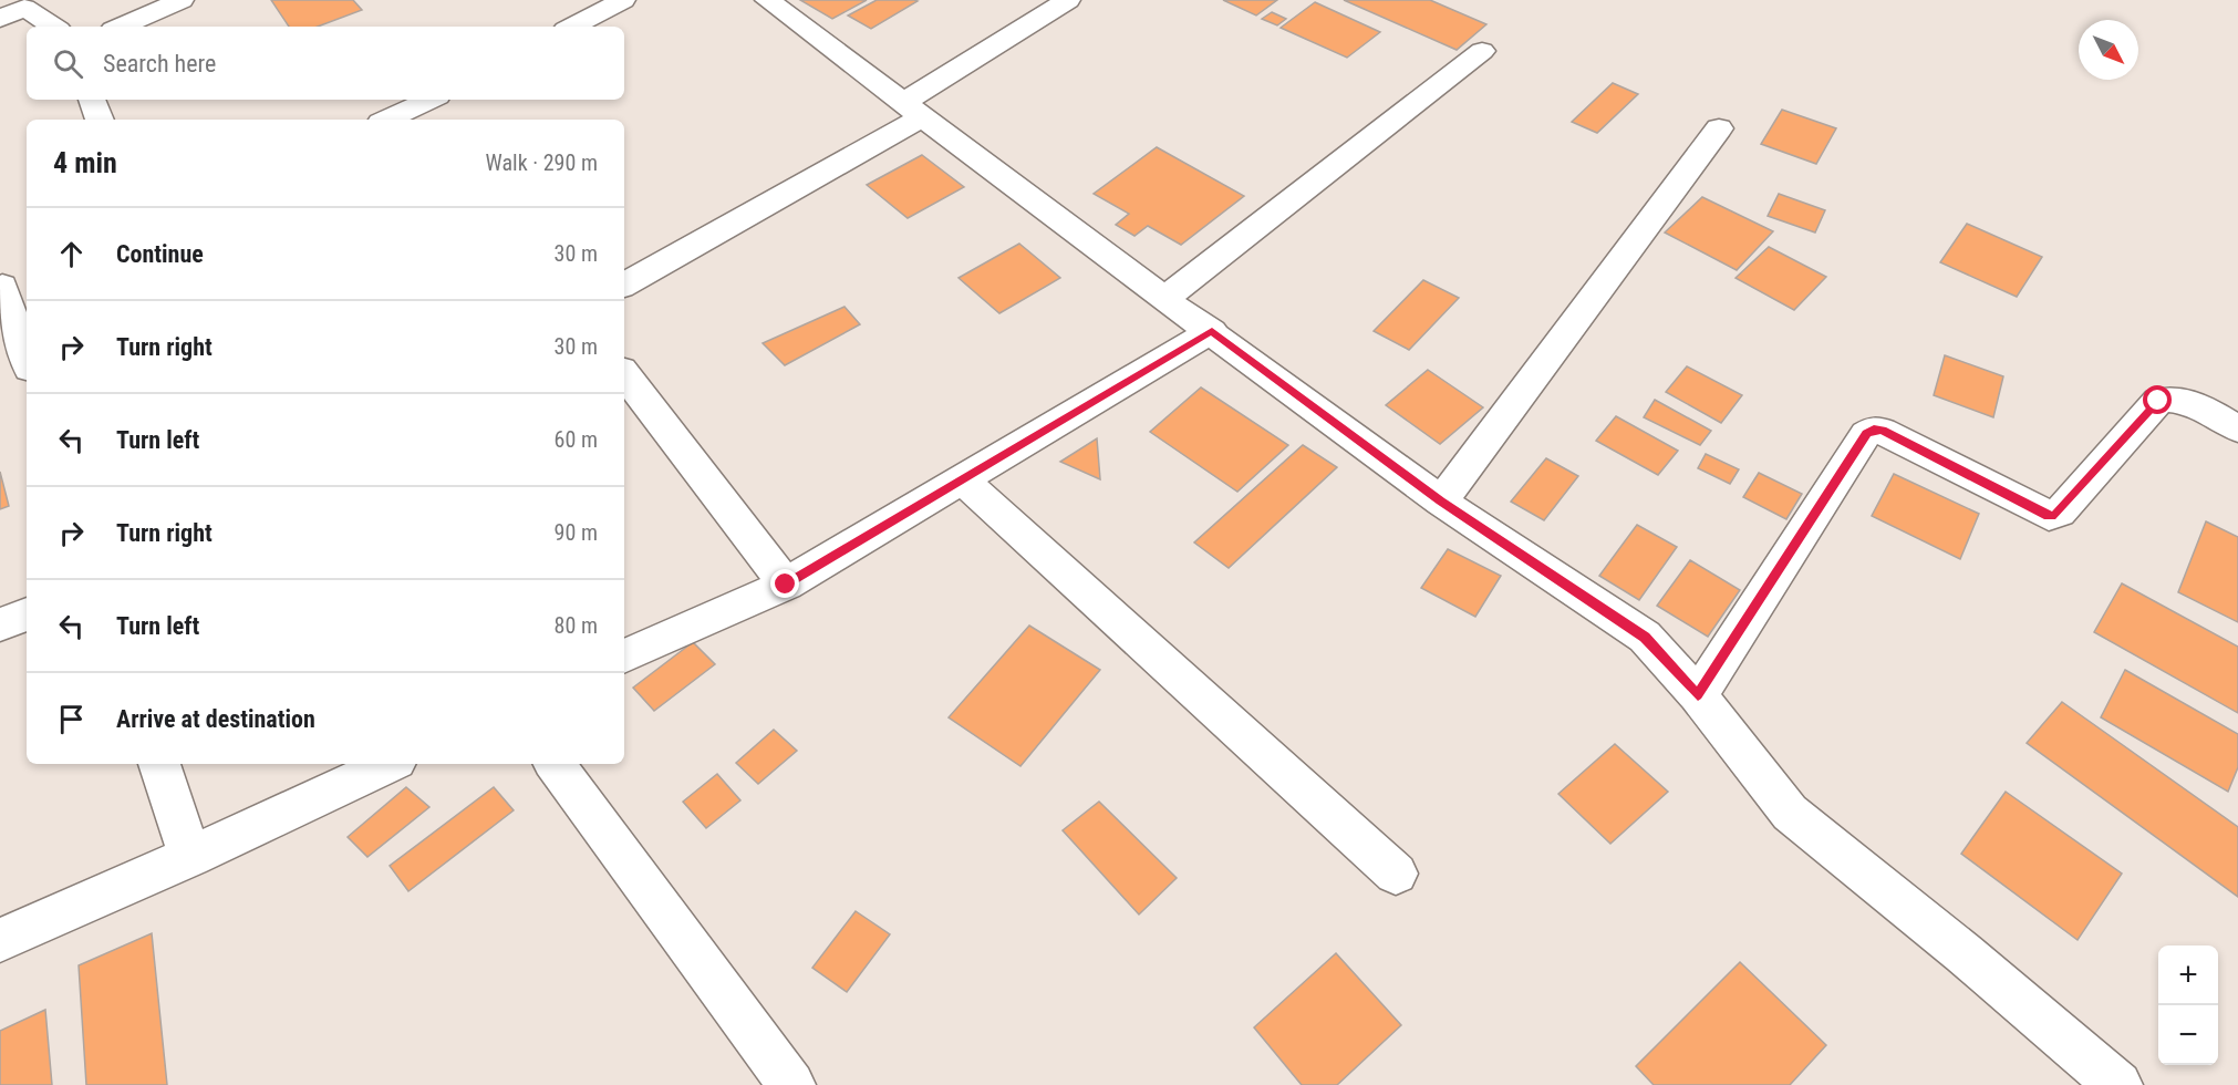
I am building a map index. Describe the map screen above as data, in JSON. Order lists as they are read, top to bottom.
{
  "north": "bottom right",
  "page": {
    "search": "Search here",
    "heading": ["4 min", "Walk · 290 m"],
    "list": [
      ["Continue", "30 m"],
      ["Turn right", "30 m"],
      ["Turn left", "60 m"],
      ["Turn right", "90 m"],
      ["Turn left", "80 m"],
      "Arrive at destination"
    ],
    "map_buttons": ["+", "−"]
  }
}
